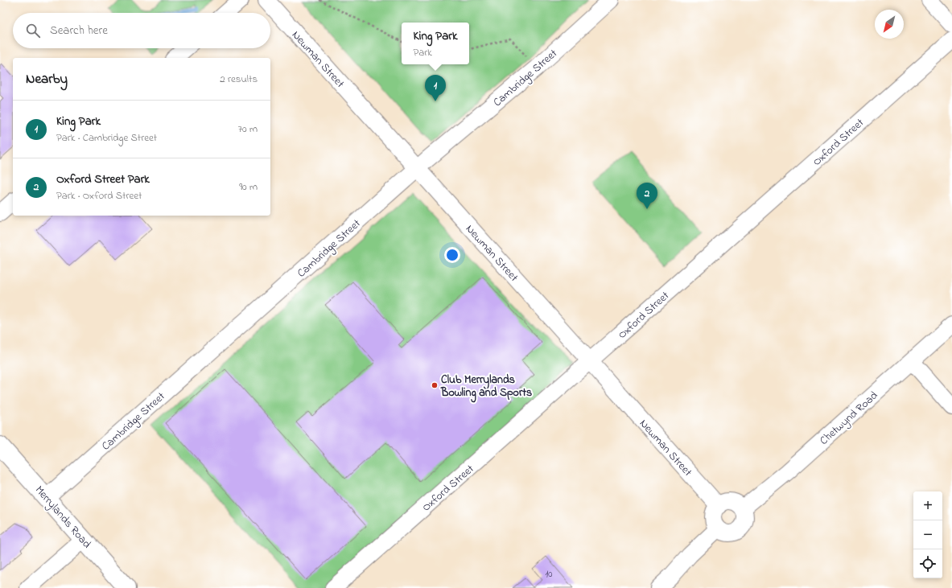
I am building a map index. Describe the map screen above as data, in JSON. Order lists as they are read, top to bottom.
{
  "streets": {
    "main road": ["Merrylands Road"],
    "street": [
      "Newman Street",
      "Cambridge Street",
      "Oxford Street",
      "Chetwynd Road"
    ]
  },
  "crossings": [
    ["Newman Street", "Cambridge Street"],
    ["Newman Street", "Oxford Street"],
    ["Newman Street", "Chetwynd Road"],
    ["Cambridge Street", "Merrylands Road"]
  ],
  "places": ["Club Merrylands Bowling and Sports"],
  "house_numbers": ["10"],
  "north": "bottom left",
  "page": {
    "search": "Search here",
    "popup": ["King Park", "Park"],
    "heading": ["Nearby", "2 results"],
    "pins": ["1", "2"],
    "list": [
      {
        "mark": "1",
        "name": "King Park",
        "note": "Park · Cambridge Street",
        "value": "70 m"
      },
      {
        "mark": "2",
        "name": "Oxford Street Park",
        "note": "Park · Oxford Street",
        "value": "90 m"
      }
    ],
    "map_buttons": ["+", "−"]
  }
}
